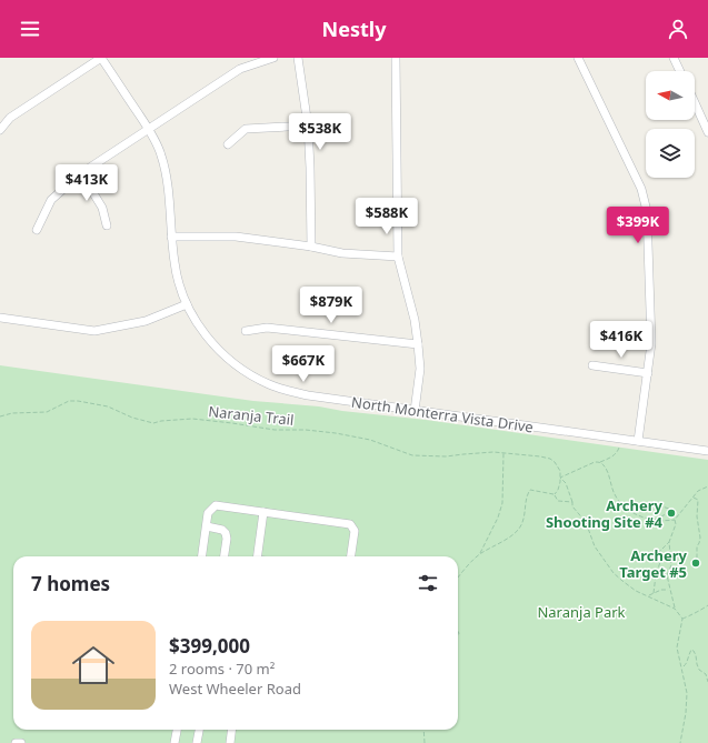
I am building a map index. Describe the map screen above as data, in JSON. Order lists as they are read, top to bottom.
{
  "streets": {
    "street": ["North Monterra Vista Drive"],
    "path": ["Naranja Trail"]
  },
  "parks": ["Naranja Park"],
  "places": ["Archery Shooting Site #4", "Archery Target #5"],
  "north": "left",
  "page": {
    "header": "Nestly",
    "price": [
      "$538K",
      "$413K",
      "$588K",
      "$399K",
      "$879K",
      "$416K",
      "$667K"
    ],
    "heading": "7 homes",
    "list": [
      {
        "name": "$399,000",
        "note": "2 rooms · 70 m² · West Wheeler Road"
      }
    ]
  }
}
